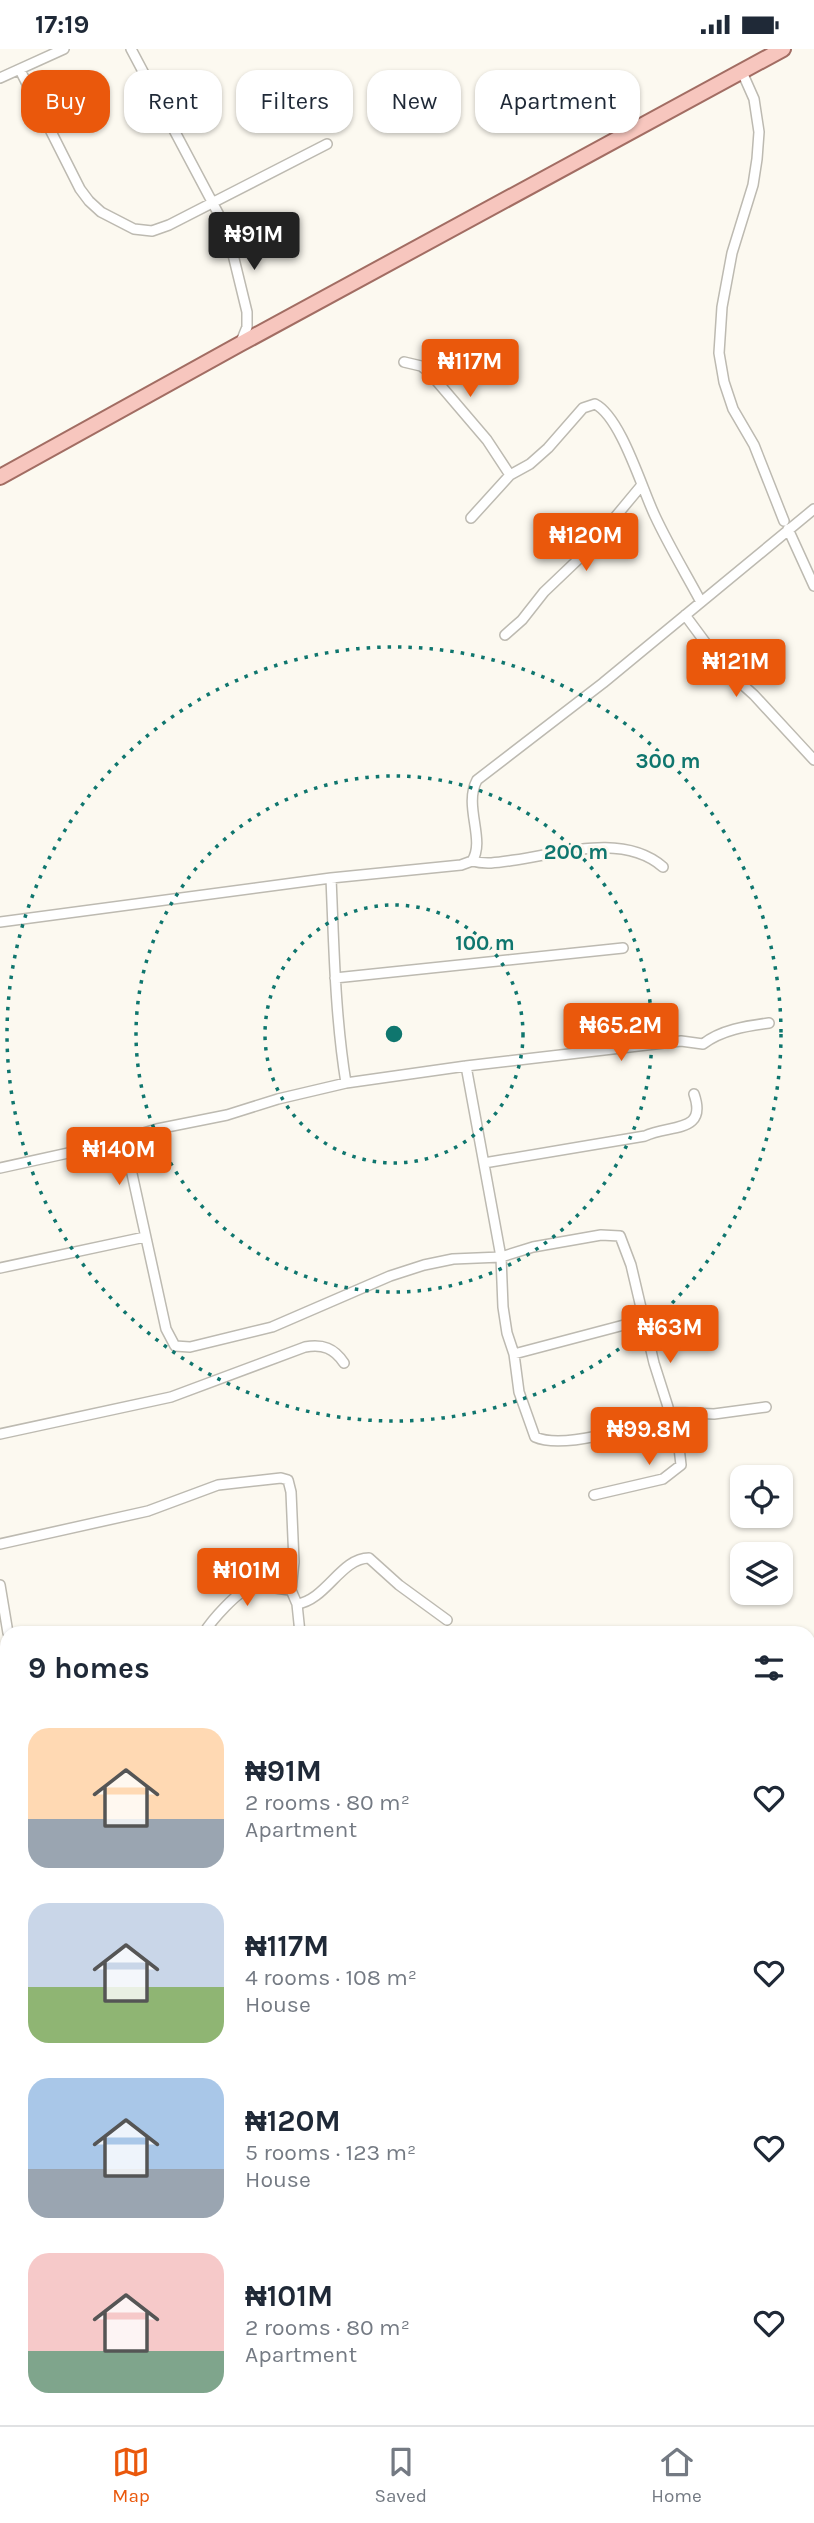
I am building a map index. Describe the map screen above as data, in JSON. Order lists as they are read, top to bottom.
{
  "page": {
    "status": "17:19",
    "chip": [
      "Buy",
      "Rent",
      "Filters",
      "New",
      "Apartment"
    ],
    "price": [
      "₦91M",
      "₦117M",
      "₦120M",
      "₦121M",
      "₦65.2M",
      "₦140M",
      "₦63M",
      "₦99.8M",
      "₦101M"
    ],
    "heading": "9 homes",
    "list": [
      {
        "name": "₦91M",
        "note": "2 rooms · 80 m² · Apartment"
      },
      {
        "name": "₦117M",
        "note": "4 rooms · 108 m² · House"
      },
      {
        "name": "₦120M",
        "note": "5 rooms · 123 m² · House"
      },
      {
        "name": "₦101M",
        "note": "2 rooms · 80 m² · Apartment"
      }
    ],
    "tabs": ["Map", "Saved", "Home"]
  },
  "rings": ["300 m", "200 m", "100 m"]
}
